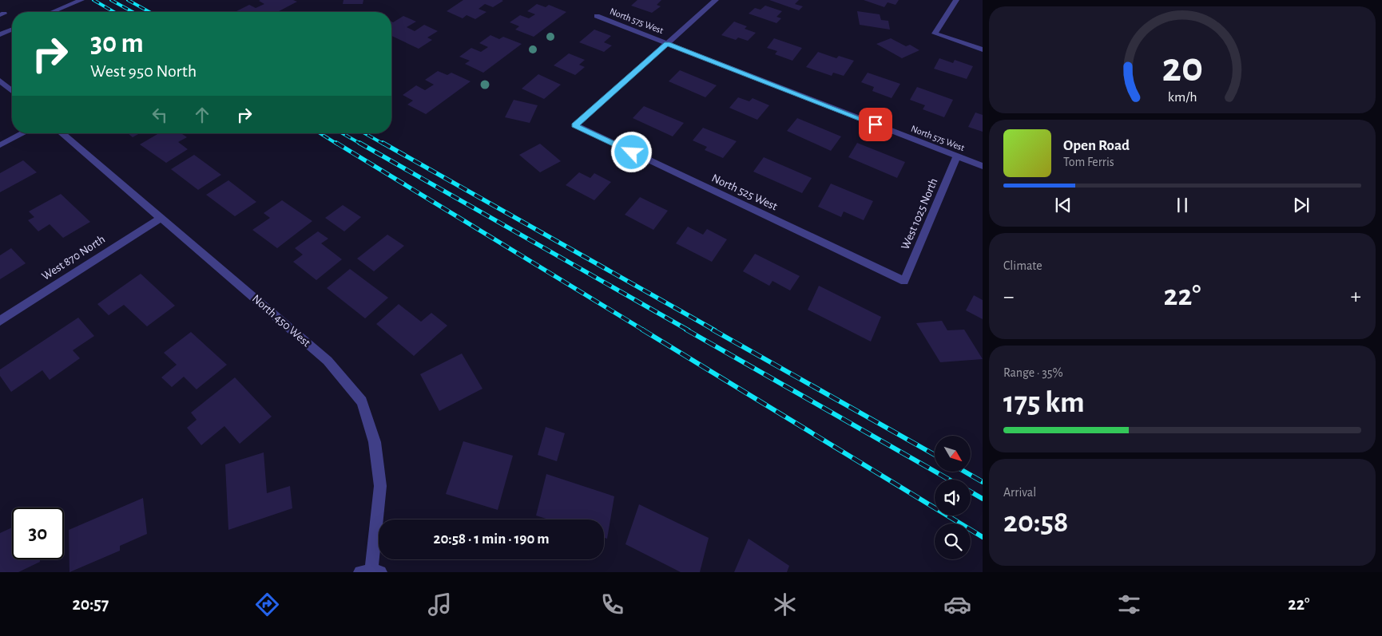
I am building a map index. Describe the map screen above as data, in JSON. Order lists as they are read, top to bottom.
{
  "streets": {
    "street": [
      "North 575 West",
      "North 525 West",
      "West 1025 North",
      "West 870 North",
      "North 450 West"
    ]
  },
  "crossings": [
    ["North 575 West", "North 525 West"],
    ["North 575 West", "West 1025 North"],
    ["North 525 West", "West 1025 North"],
    ["West 870 North", "North 450 West"]
  ],
  "north": "bottom right",
  "page": {
    "turn": ["30 m", "West 950 North"],
    "song": ["Open Road", "Tom Ferris"],
    "tile": [
      "Climate",
      ["Range · 35%", "175 km"],
      ["Arrival", "20:58"]
    ],
    "heat": ["−", "22°", "+"],
    "limit": "30",
    "trip": "20:58 · 1 min · 190 m",
    "tabs": ["20:57", "22°"],
    "gauge": ["20", "km/h"]
  }
}
